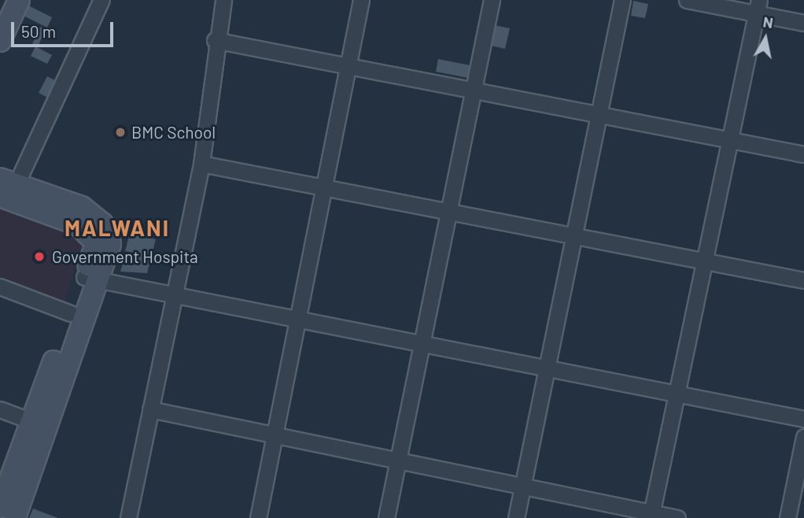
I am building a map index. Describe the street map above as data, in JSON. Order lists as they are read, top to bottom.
{
  "districts": ["MALWANI"],
  "places": ["BMC School", "Government Hospita"],
  "scale_bar": "50 m",
  "north": "top"
}
